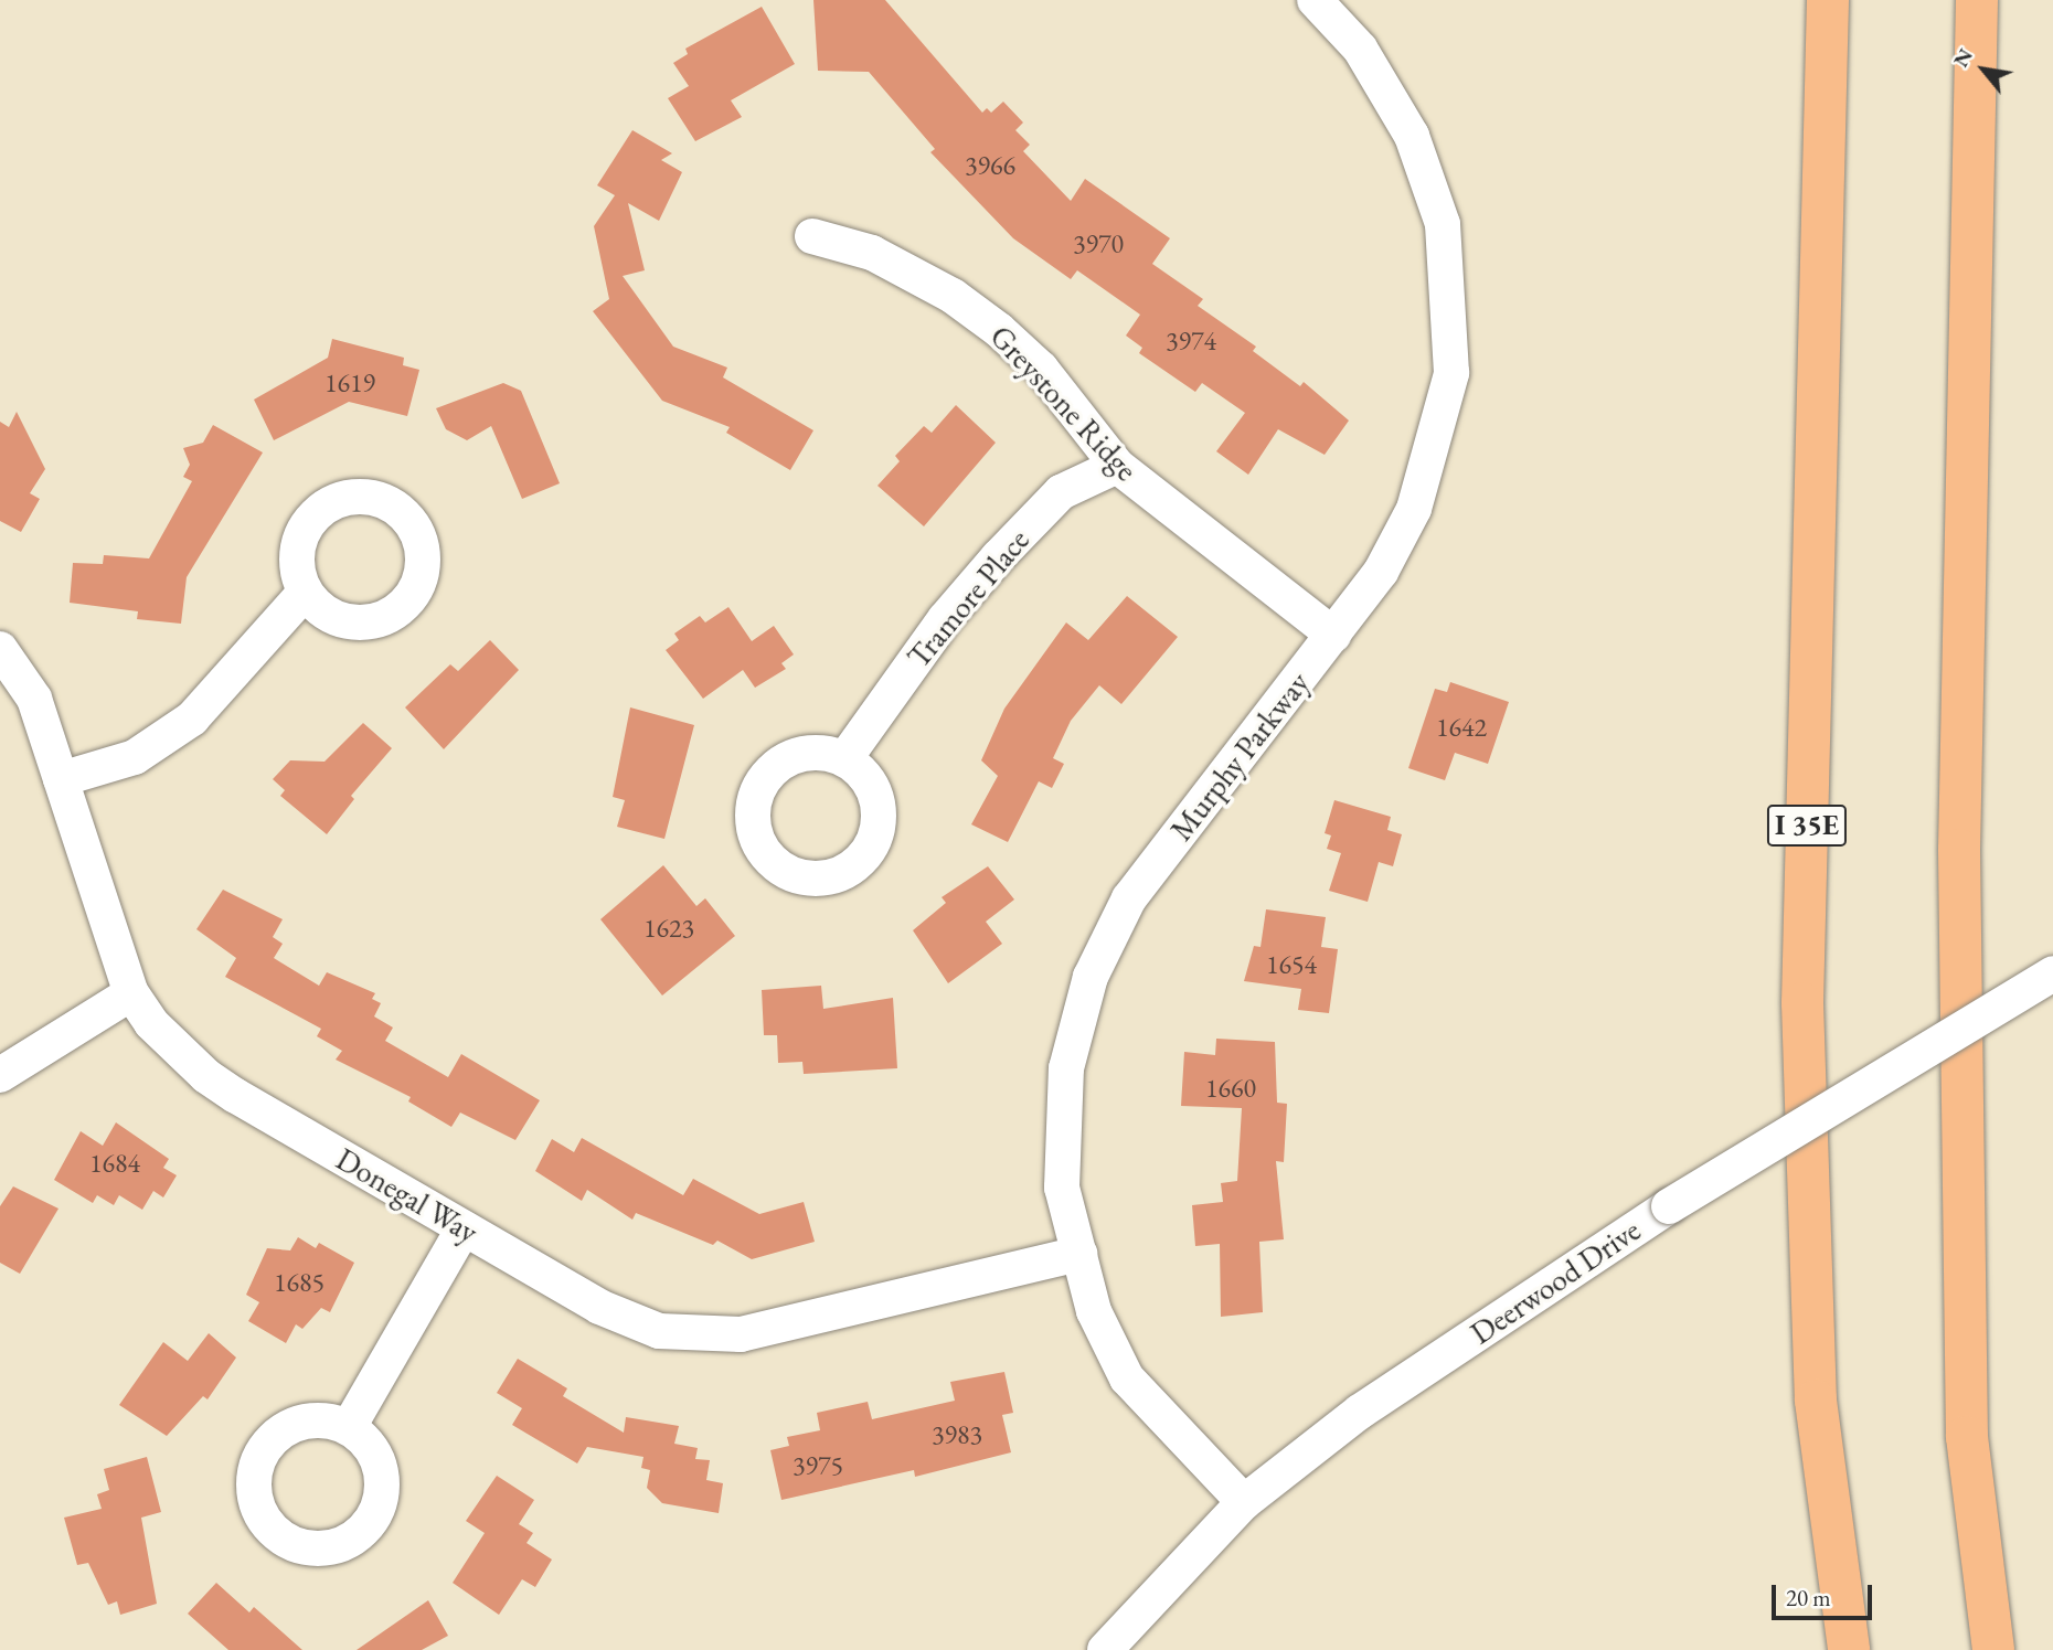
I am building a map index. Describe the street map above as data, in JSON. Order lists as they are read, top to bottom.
{
  "streets": {
    "highway": ["I 35E"],
    "street": [
      "Greystone Ridge",
      "Tramore Place",
      "Murphy Parkway",
      "Donegal Way",
      "Deerwood Drive"
    ]
  },
  "crossings": [
    ["Greystone Ridge", "Tramore Place"],
    ["Greystone Ridge", "Murphy Parkway"],
    ["Murphy Parkway", "Donegal Way"],
    ["Murphy Parkway", "Deerwood Drive"]
  ],
  "house_numbers": [
    "3966",
    "3970",
    "3974",
    "1619",
    "1642",
    "1623",
    "1654",
    "1660",
    "1684",
    "1685",
    "3983",
    "3975"
  ],
  "scale_bar": "20 m",
  "north": "top left"
}
